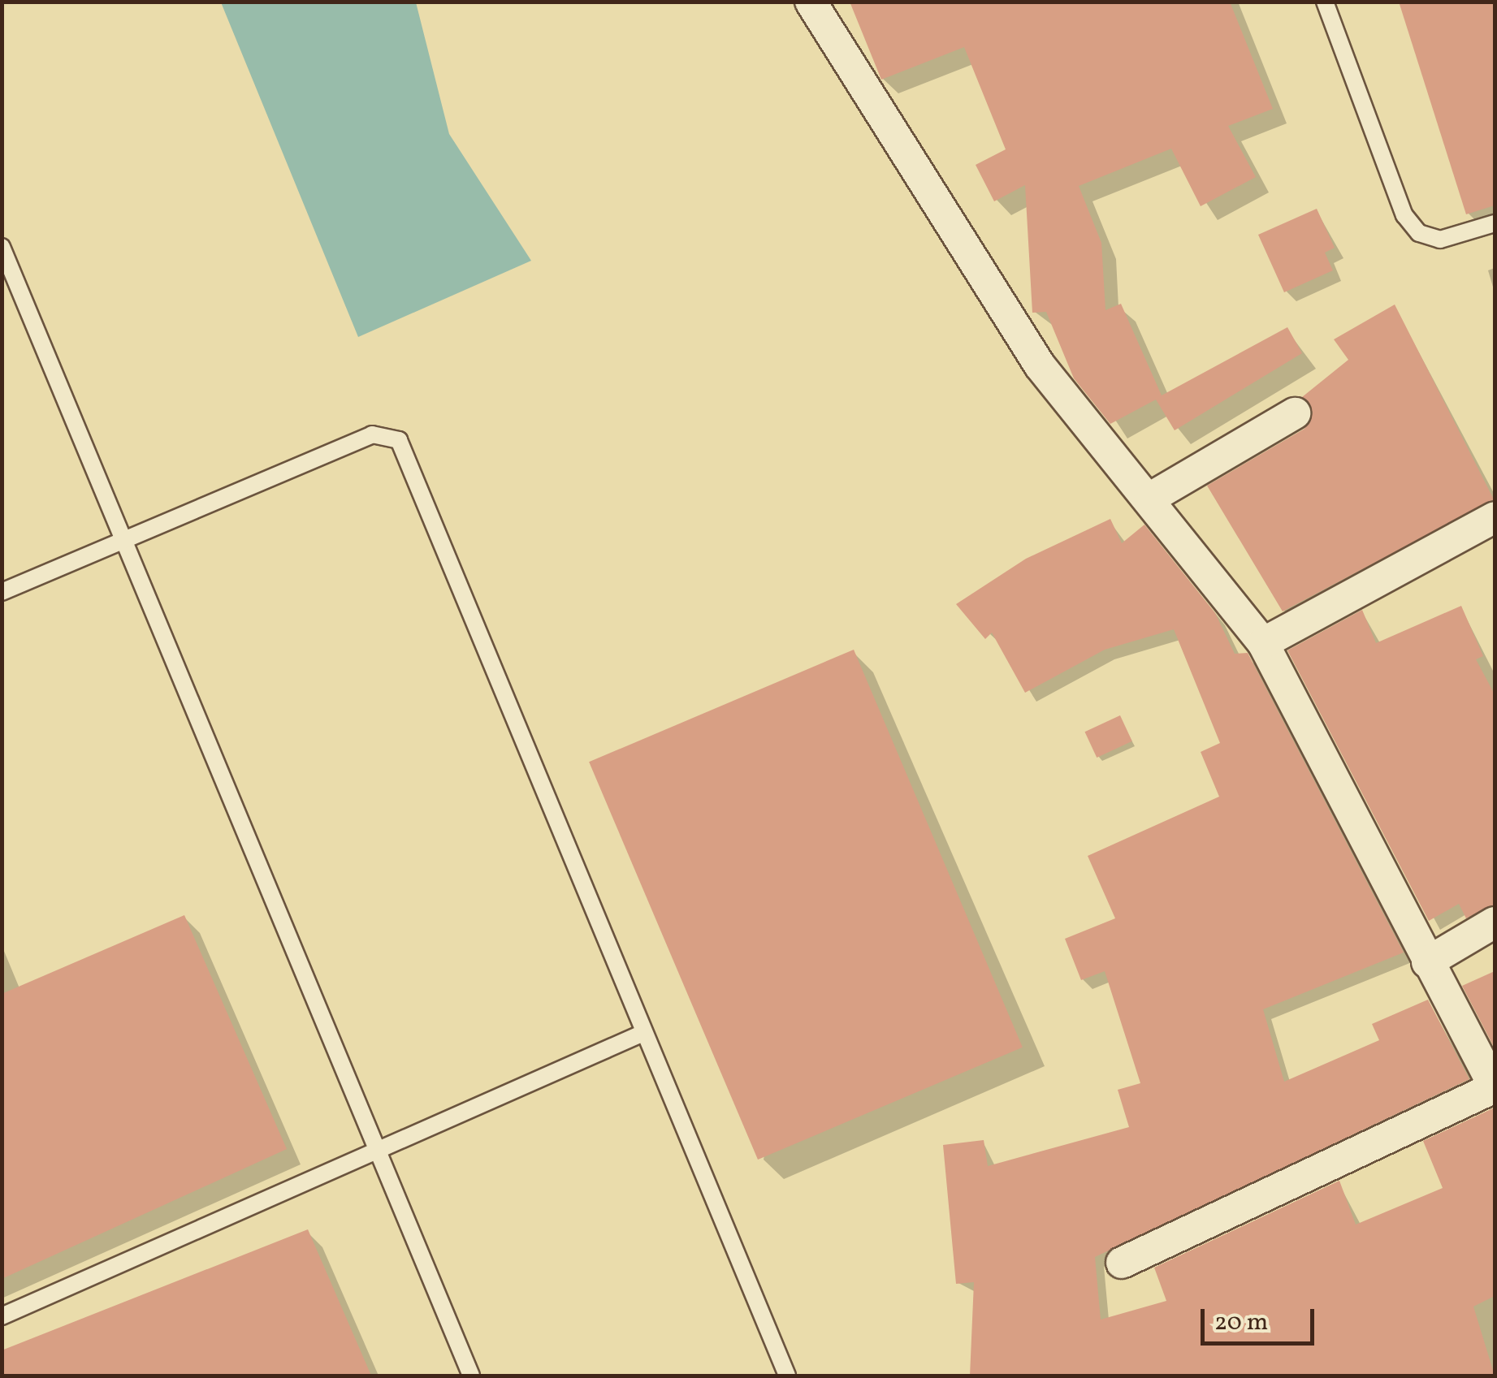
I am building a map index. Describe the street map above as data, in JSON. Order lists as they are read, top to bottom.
{
  "scale_bar": "20 m"
}
